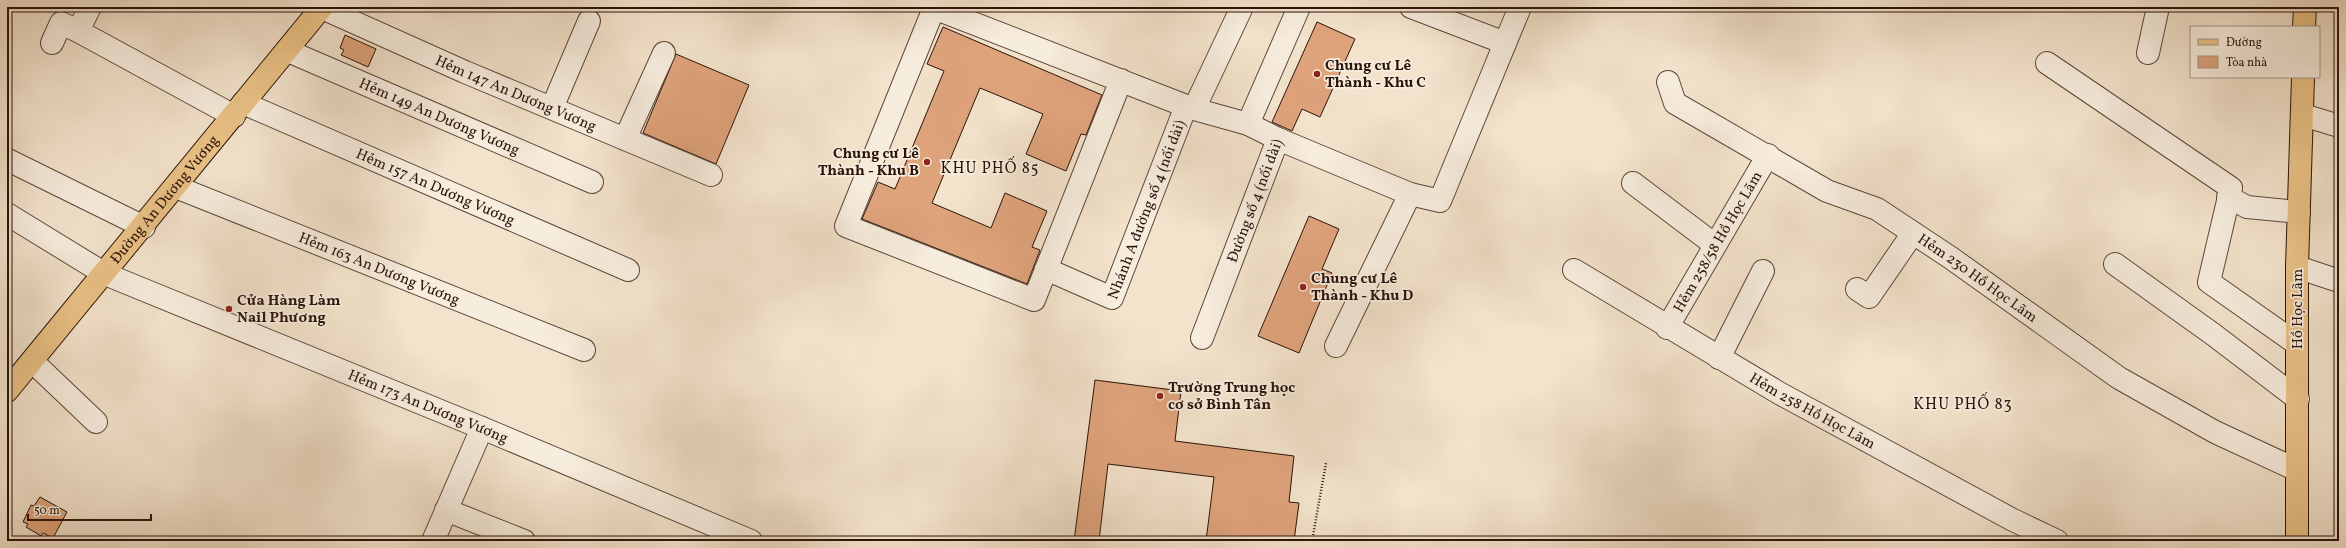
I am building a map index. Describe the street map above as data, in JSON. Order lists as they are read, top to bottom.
{
  "streets": {
    "main road": ["Đường An Dương Vương", "Hồ Học Lãm"],
    "street": [
      "Hẻm 147 An Dương Vương",
      "Hẻm 149 An Dương Vương",
      "Hẻm 157 An Dương Vương",
      "Đường số 4 (nối dài)",
      "Nhánh A đường số 4 (nối dài)",
      "Hẻm 258/58 Hồ Học Lãm",
      "Hẻm 163 An Dương Vương",
      "Hẻm 230 Hồ Học Lãm",
      "Hẻm 173 An Dương Vương",
      "Hẻm 258 Hồ Học Lãm"
    ]
  },
  "crossings": [
    ["Hẻm 147 An Dương Vương", "Đường An Dương Vương"],
    ["Hẻm 149 An Dương Vương", "Đường An Dương Vương"],
    ["Hẻm 157 An Dương Vương", "Đường An Dương Vương"],
    ["Đường An Dương Vương", "Hẻm 163 An Dương Vương"],
    ["Đường An Dương Vương", "Hẻm 173 An Dương Vương"],
    ["Đường số 4 (nối dài)", "Nhánh A đường số 4 (nối dài)"],
    ["Hẻm 258/58 Hồ Học Lãm", "Hẻm 230 Hồ Học Lãm"],
    ["Hẻm 258/58 Hồ Học Lãm", "Hẻm 258 Hồ Học Lãm"],
    ["Hẻm 230 Hồ Học Lãm", "Hồ Học Lãm"]
  ],
  "districts": ["KHU PHỐ 85", "KHU PHỐ 83"],
  "places": [
    "Chung cư Lê Thành - Khu C",
    "Chung cư Lê Thành - Khu B",
    "Chung cư Lê Thành - Khu D",
    "Cửa Hàng Làm Nail Phương",
    "Trường Trung học cơ sở Bình Tân"
  ],
  "legend": ["Đường", "Tòa nhà"],
  "scale_bar": "50 m"
}
